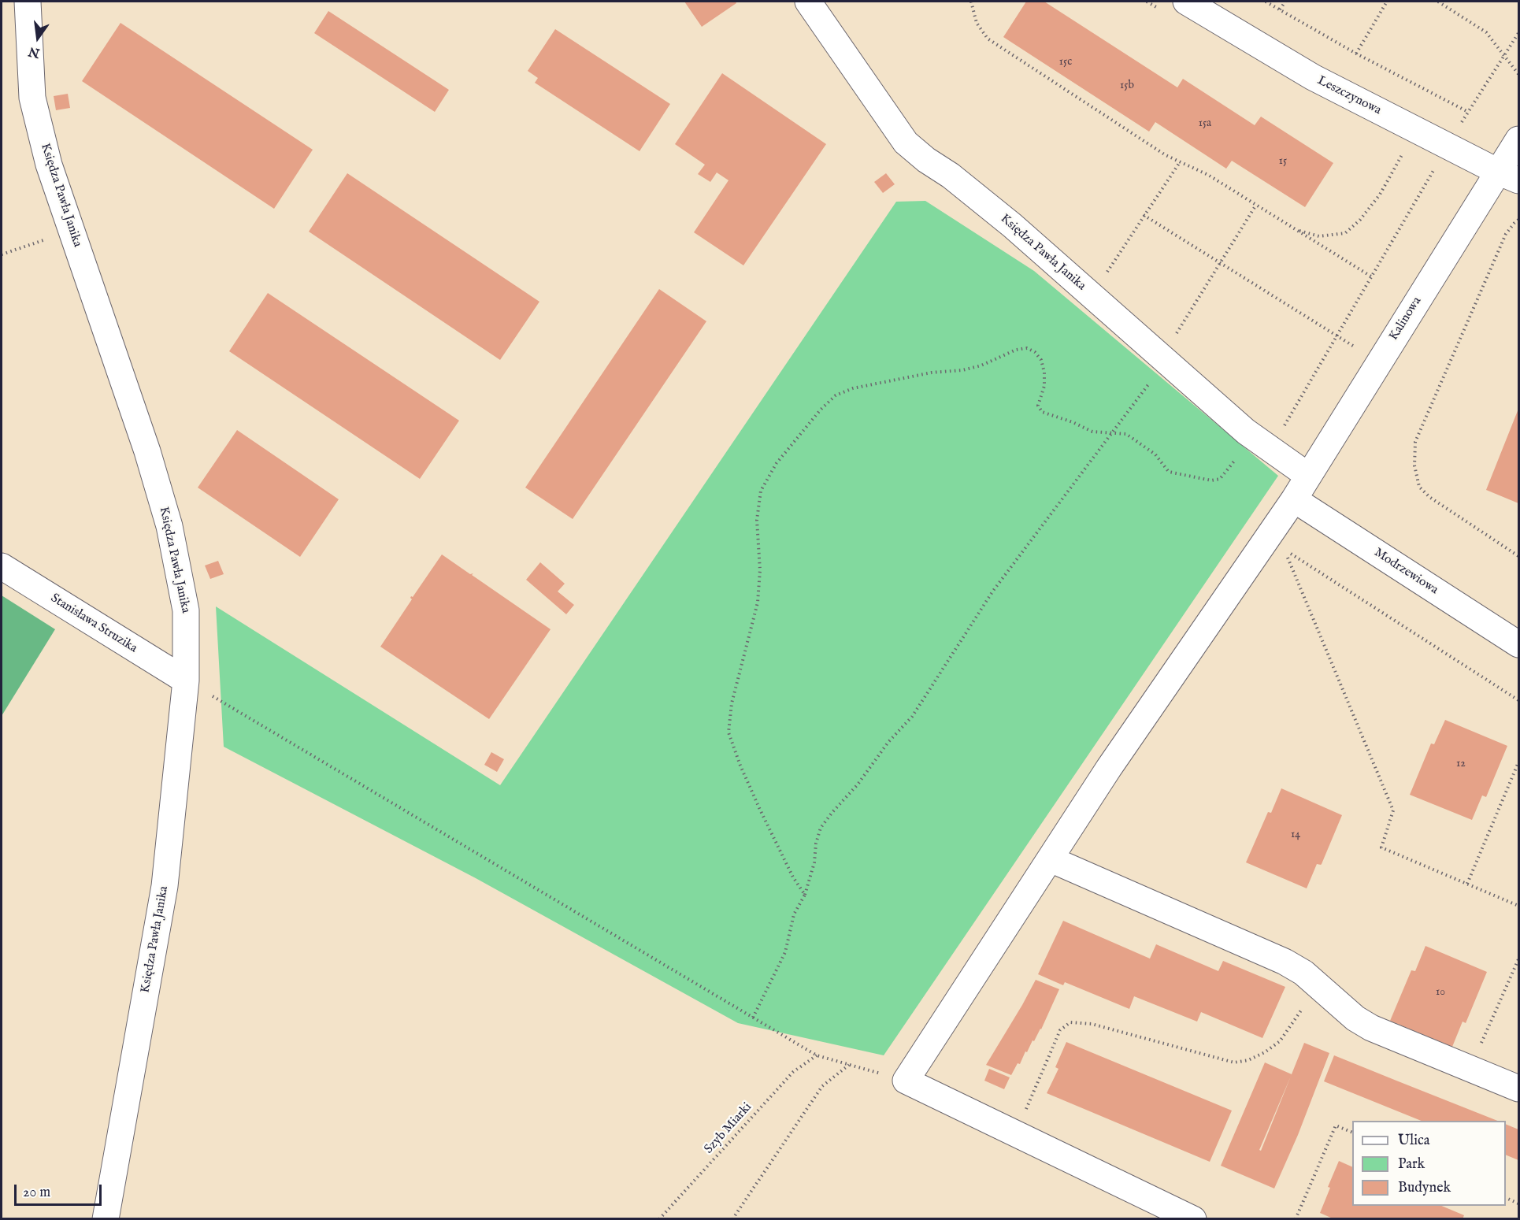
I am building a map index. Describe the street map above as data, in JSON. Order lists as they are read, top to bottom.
{
  "streets": {
    "street": [
      "Leszczynowa",
      "Księdza Pawła Janika",
      "Kalinowa",
      "Modrzewiowa",
      "Stanisława Struzika"
    ],
    "path": ["Szyb Miarki"]
  },
  "crossings": [
    ["Leszczynowa", "Kalinowa"],
    ["Księdza Pawła Janika", "Kalinowa"],
    ["Księdza Pawła Janika", "Stanisława Struzika"],
    ["Kalinowa", "Modrzewiowa"]
  ],
  "house_numbers": [
    "15c",
    "15b",
    "15a",
    "15",
    "12",
    "14",
    "10"
  ],
  "legend": ["Ulica", "Park", "Budynek"],
  "scale_bar": "20 m",
  "north": "bottom"
}
